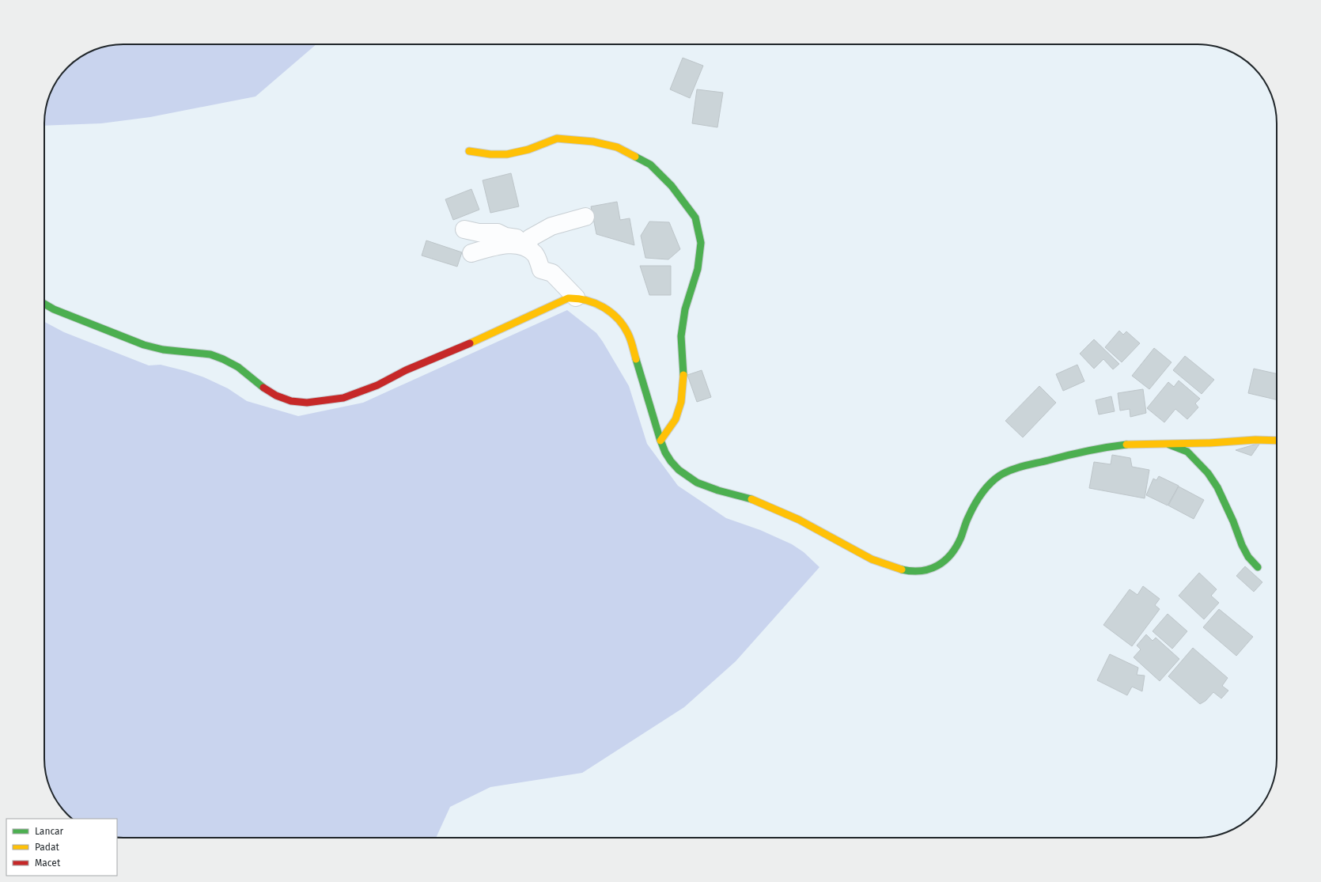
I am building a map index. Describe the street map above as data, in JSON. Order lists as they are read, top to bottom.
{
  "legend": ["Lancar", "Padat", "Macet"]
}
